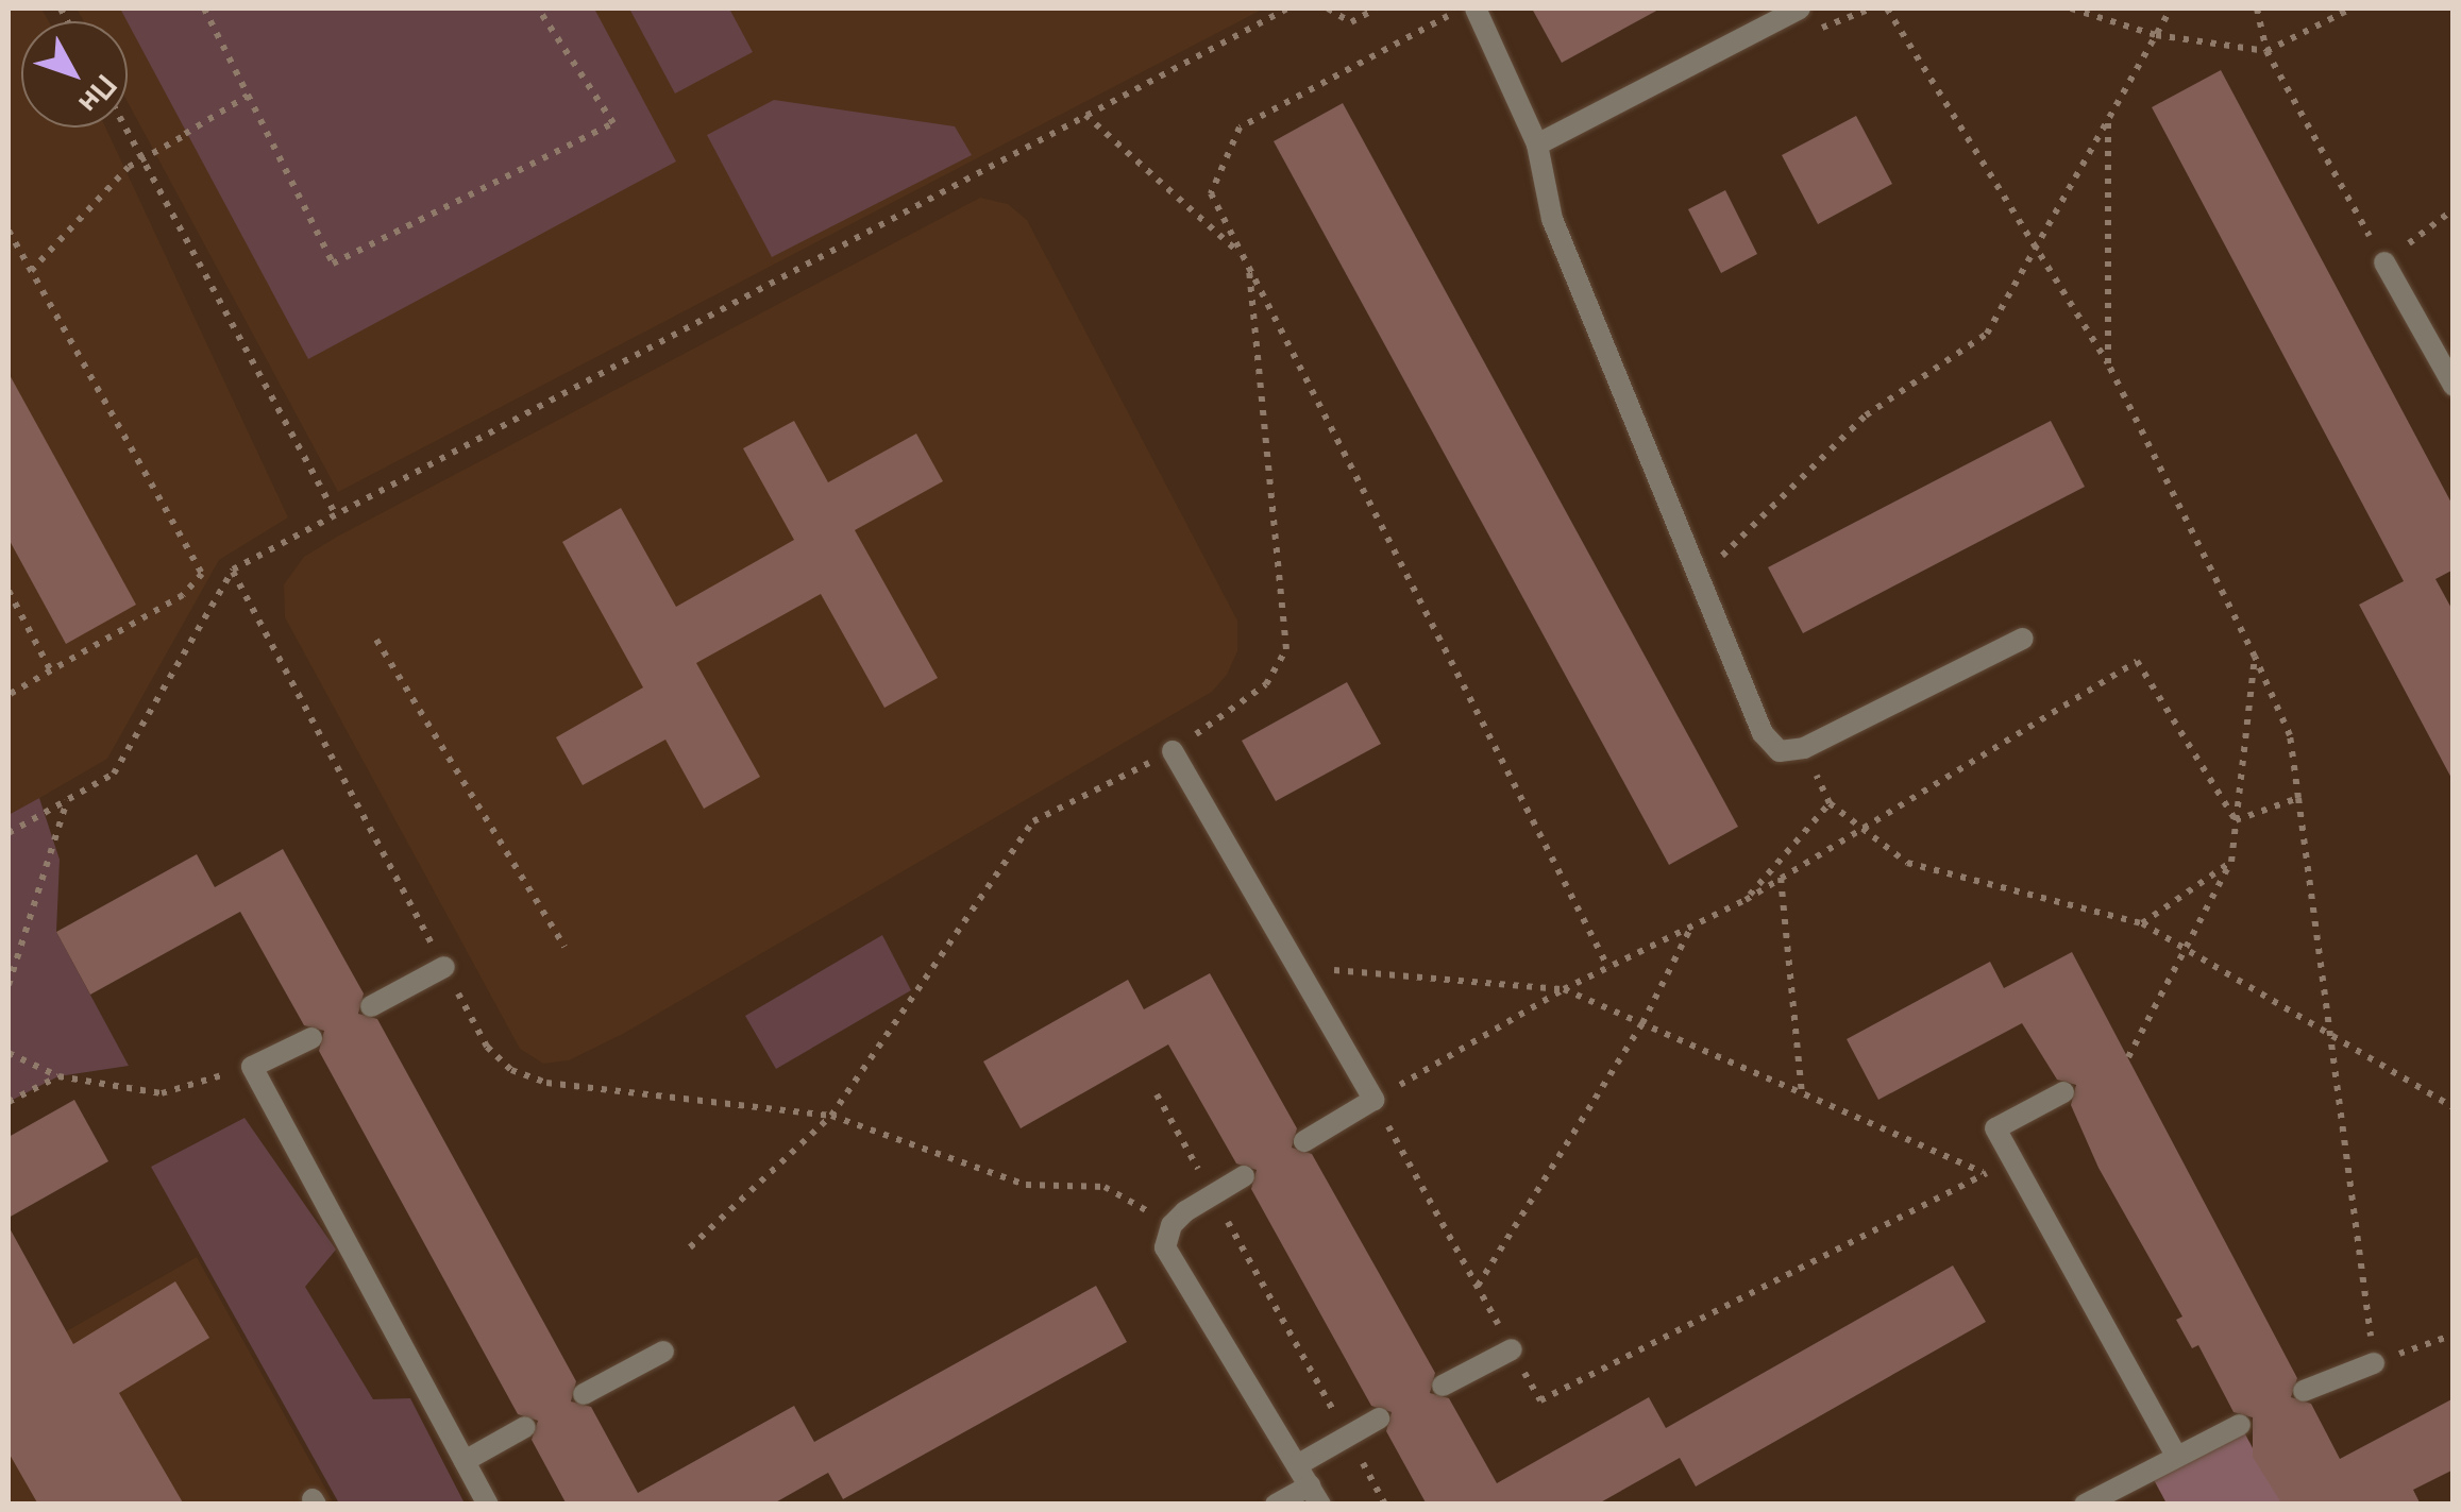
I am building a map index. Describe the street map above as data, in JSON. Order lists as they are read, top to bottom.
{
  "north": "bottom right"
}
